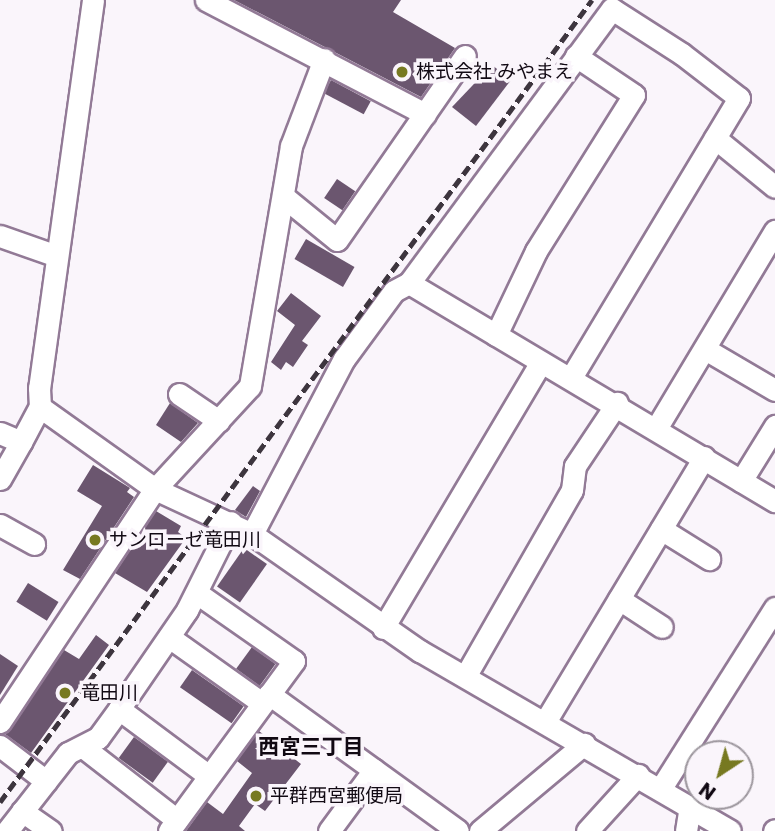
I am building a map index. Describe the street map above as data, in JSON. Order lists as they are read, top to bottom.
{
  "districts": ["西宮三丁目"],
  "places": [
    "株式会社 みやまえ",
    "サンローゼ竜田川",
    "竜田川",
    "平群西宮郵便局"
  ],
  "north": "bottom left"
}
